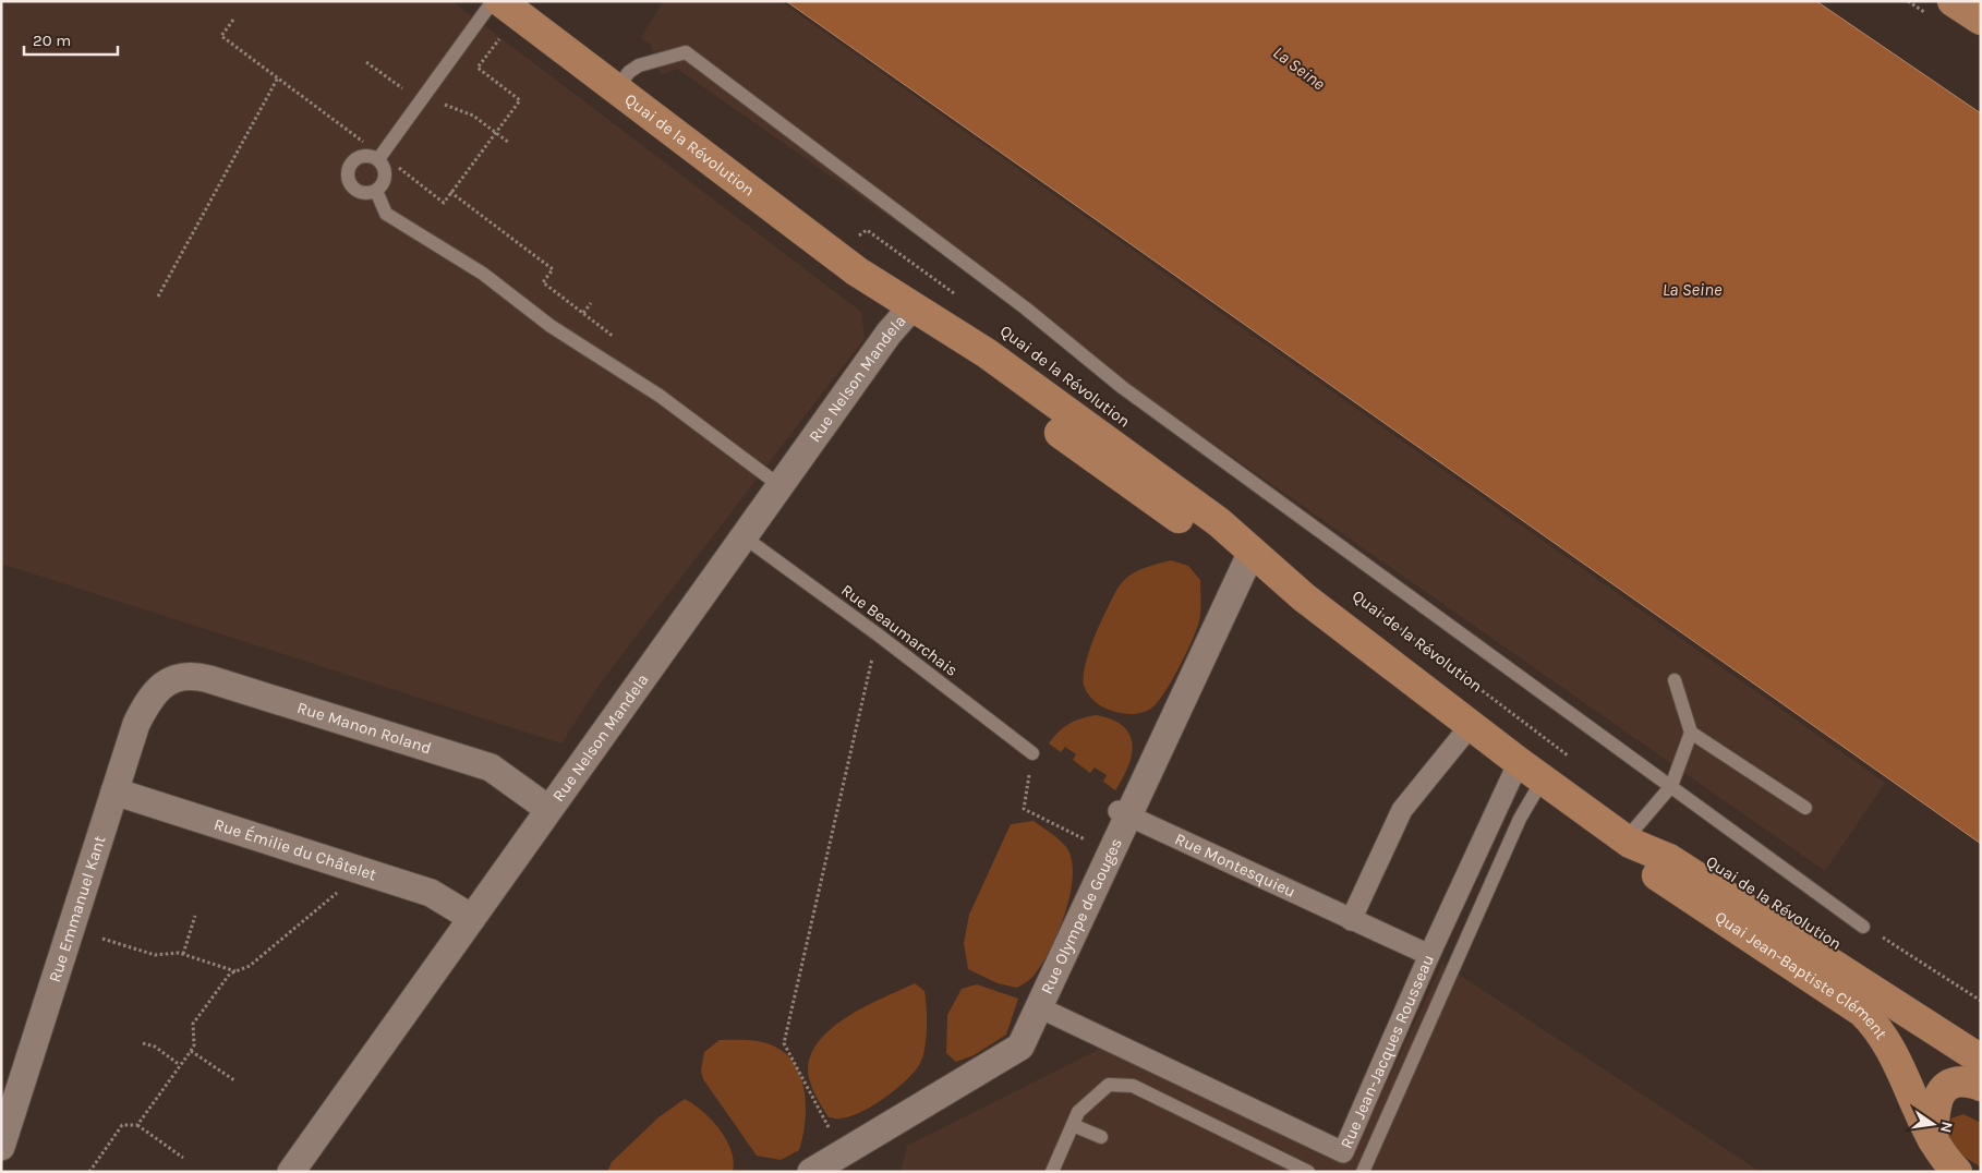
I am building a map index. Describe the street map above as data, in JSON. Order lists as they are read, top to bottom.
{
  "streets": {
    "main road": ["Quai de la Révolution", "Quai Jean-Baptiste Clément"],
    "street": [
      "Rue Nelson Mandela",
      "Rue Manon Roland",
      "Rue Émilie du Châtelet",
      "Rue Montesquieu",
      "Rue Emmanuel Kant",
      "Rue Olympe de Gouges",
      "Rue Jean-Jacques Rousseau"
    ],
    "lane": ["Rue Beaumarchais"]
  },
  "crossings": [
    ["Quai de la Révolution", "Rue Nelson Mandela"],
    ["Quai de la Révolution", "Rue Olympe de Gouges"],
    ["Quai de la Révolution", "Quai Jean-Baptiste Clément"],
    ["Quai de la Révolution", "Rue Jean-Jacques Rousseau"],
    ["Rue Nelson Mandela", "Rue Beaumarchais"],
    ["Rue Nelson Mandela", "Rue Manon Roland"],
    ["Rue Nelson Mandela", "Rue Émilie du Châtelet"],
    ["Rue Manon Roland", "Rue Emmanuel Kant"],
    ["Rue Émilie du Châtelet", "Rue Emmanuel Kant"],
    ["Rue Montesquieu", "Rue Olympe de Gouges"],
    ["Rue Montesquieu", "Rue Jean-Jacques Rousseau"],
    ["Rue Olympe de Gouges", "Rue Jean-Jacques Rousseau"]
  ],
  "water": ["La Seine"],
  "scale_bar": "20 m",
  "north": "right"
}
